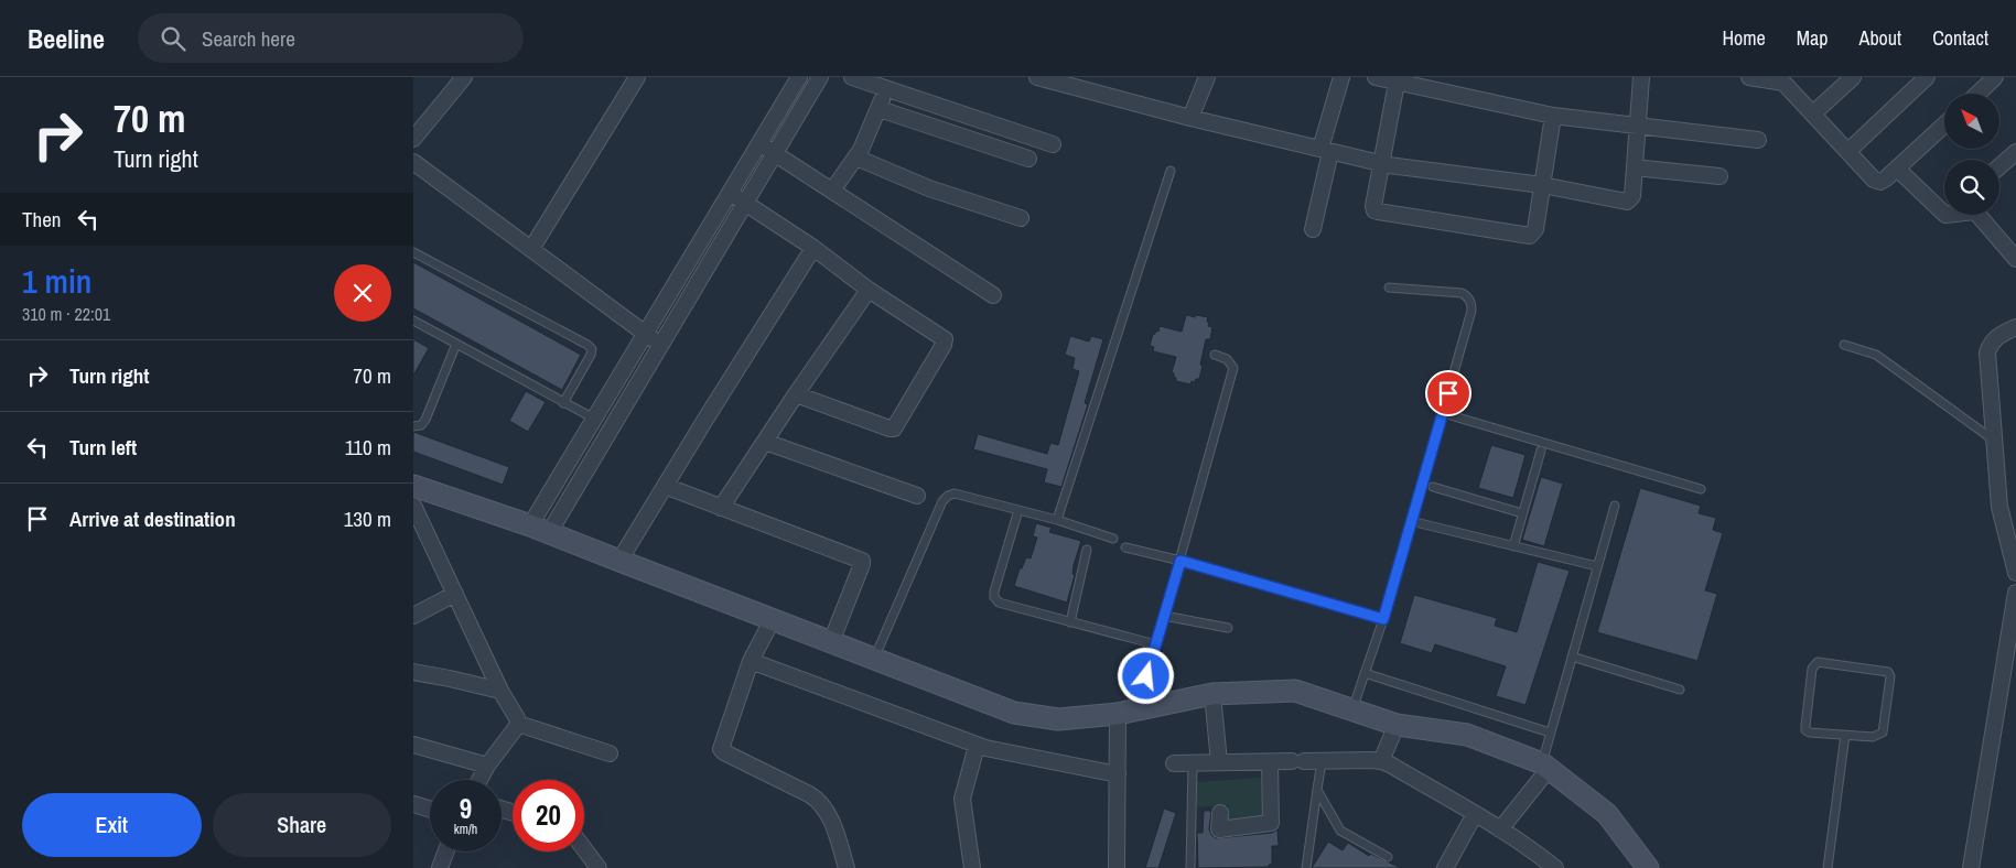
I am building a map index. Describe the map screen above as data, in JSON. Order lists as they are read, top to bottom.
{
  "north": "top left",
  "page": {
    "header": "Beeline",
    "search": "Search here",
    "nav": [
      "Home",
      "Map",
      "About",
      "Contact"
    ],
    "turn": ["70 m", "Turn right"],
    "then": "Then",
    "heading": ["1 min", "310 m · 22:01"],
    "list": [
      {
        "name": "Turn right",
        "value": "70 m"
      },
      {
        "name": "Turn left",
        "value": "110 m"
      },
      {
        "name": "Arrive at destination",
        "value": "130 m"
      }
    ],
    "speed": "9 km/h",
    "limit": "20",
    "buttons": ["Exit", "Share"]
  }
}
